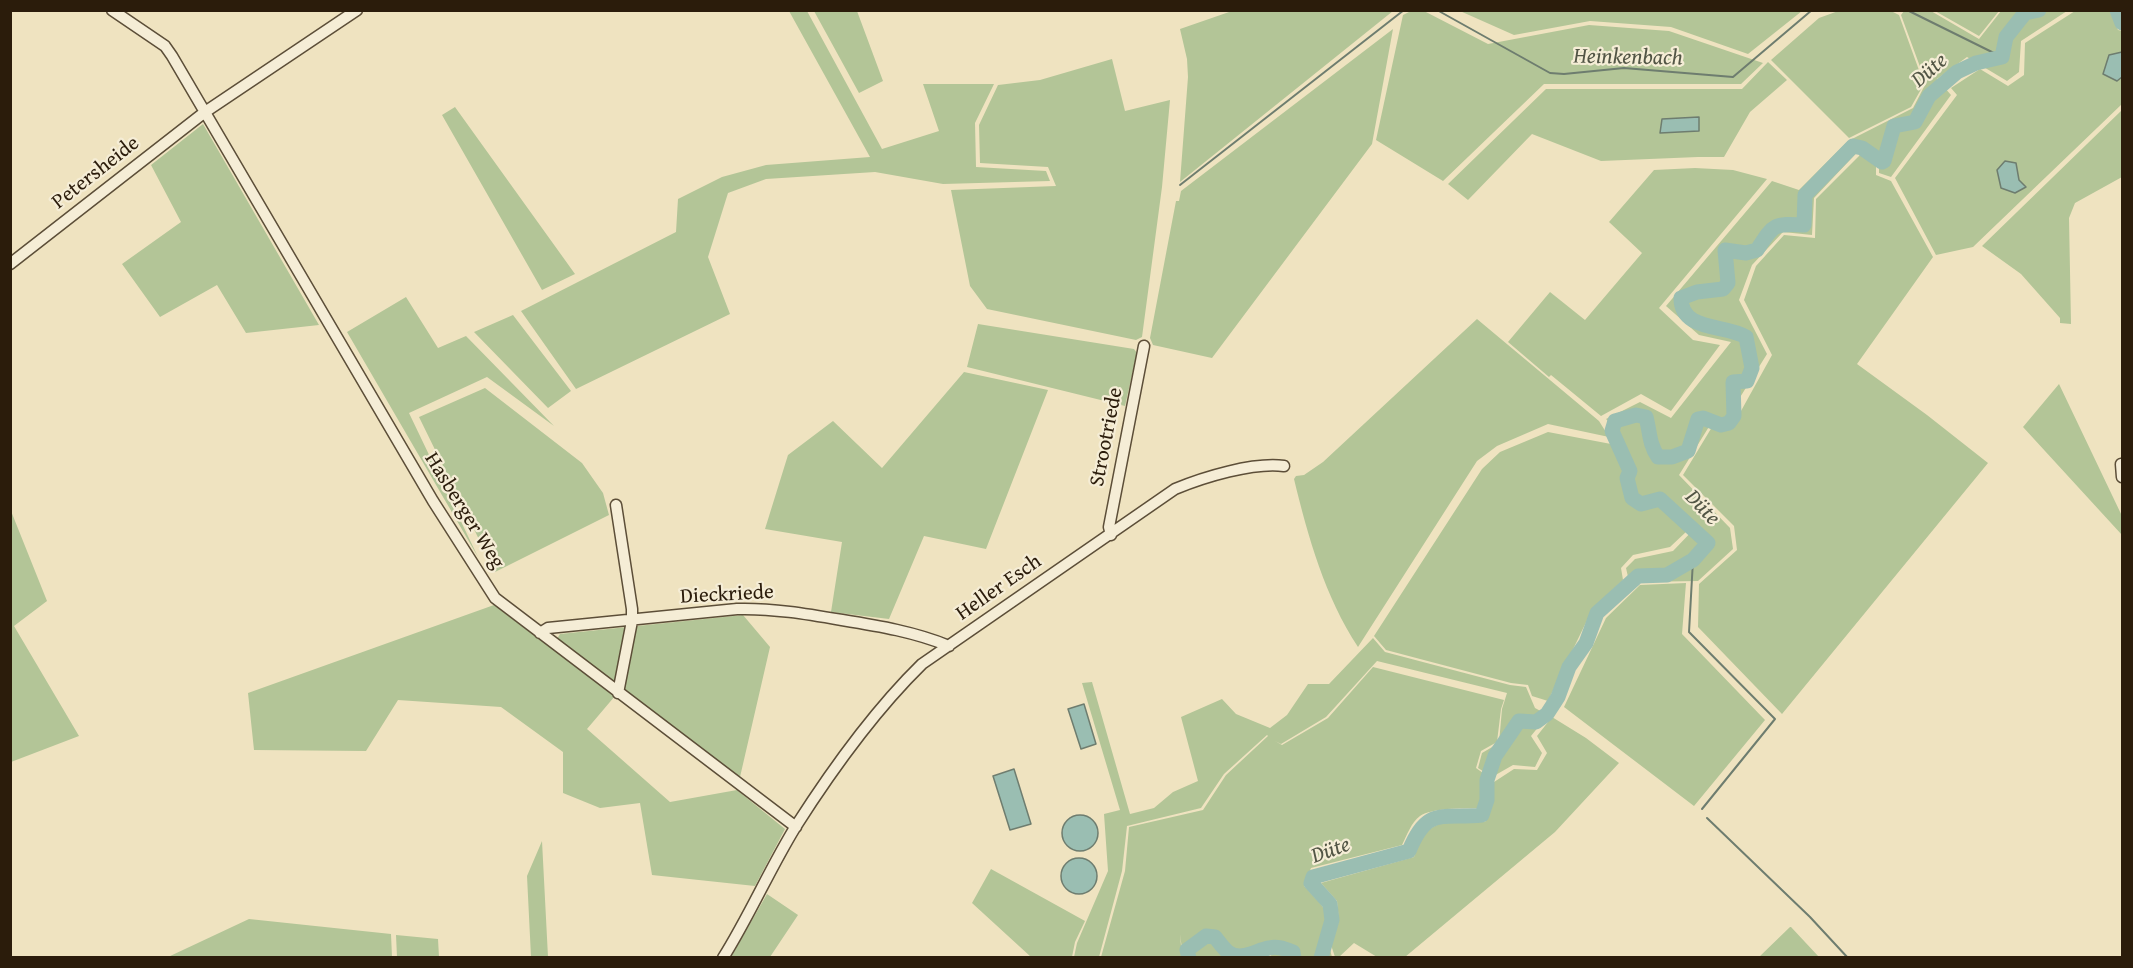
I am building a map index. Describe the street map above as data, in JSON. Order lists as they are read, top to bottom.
{
  "streets": {
    "street": [
      "Petersheide",
      "Strootriede",
      "Hasberger Weg",
      "Heller Esch",
      "Dieckriede"
    ]
  },
  "crossings": [
    ["Petersheide", "Hasberger Weg"],
    ["Strootriede", "Heller Esch"],
    ["Hasberger Weg", "Heller Esch"],
    ["Hasberger Weg", "Dieckriede"],
    ["Heller Esch", "Dieckriede"]
  ],
  "water": ["Heinkenbach", "Düte"]
}
